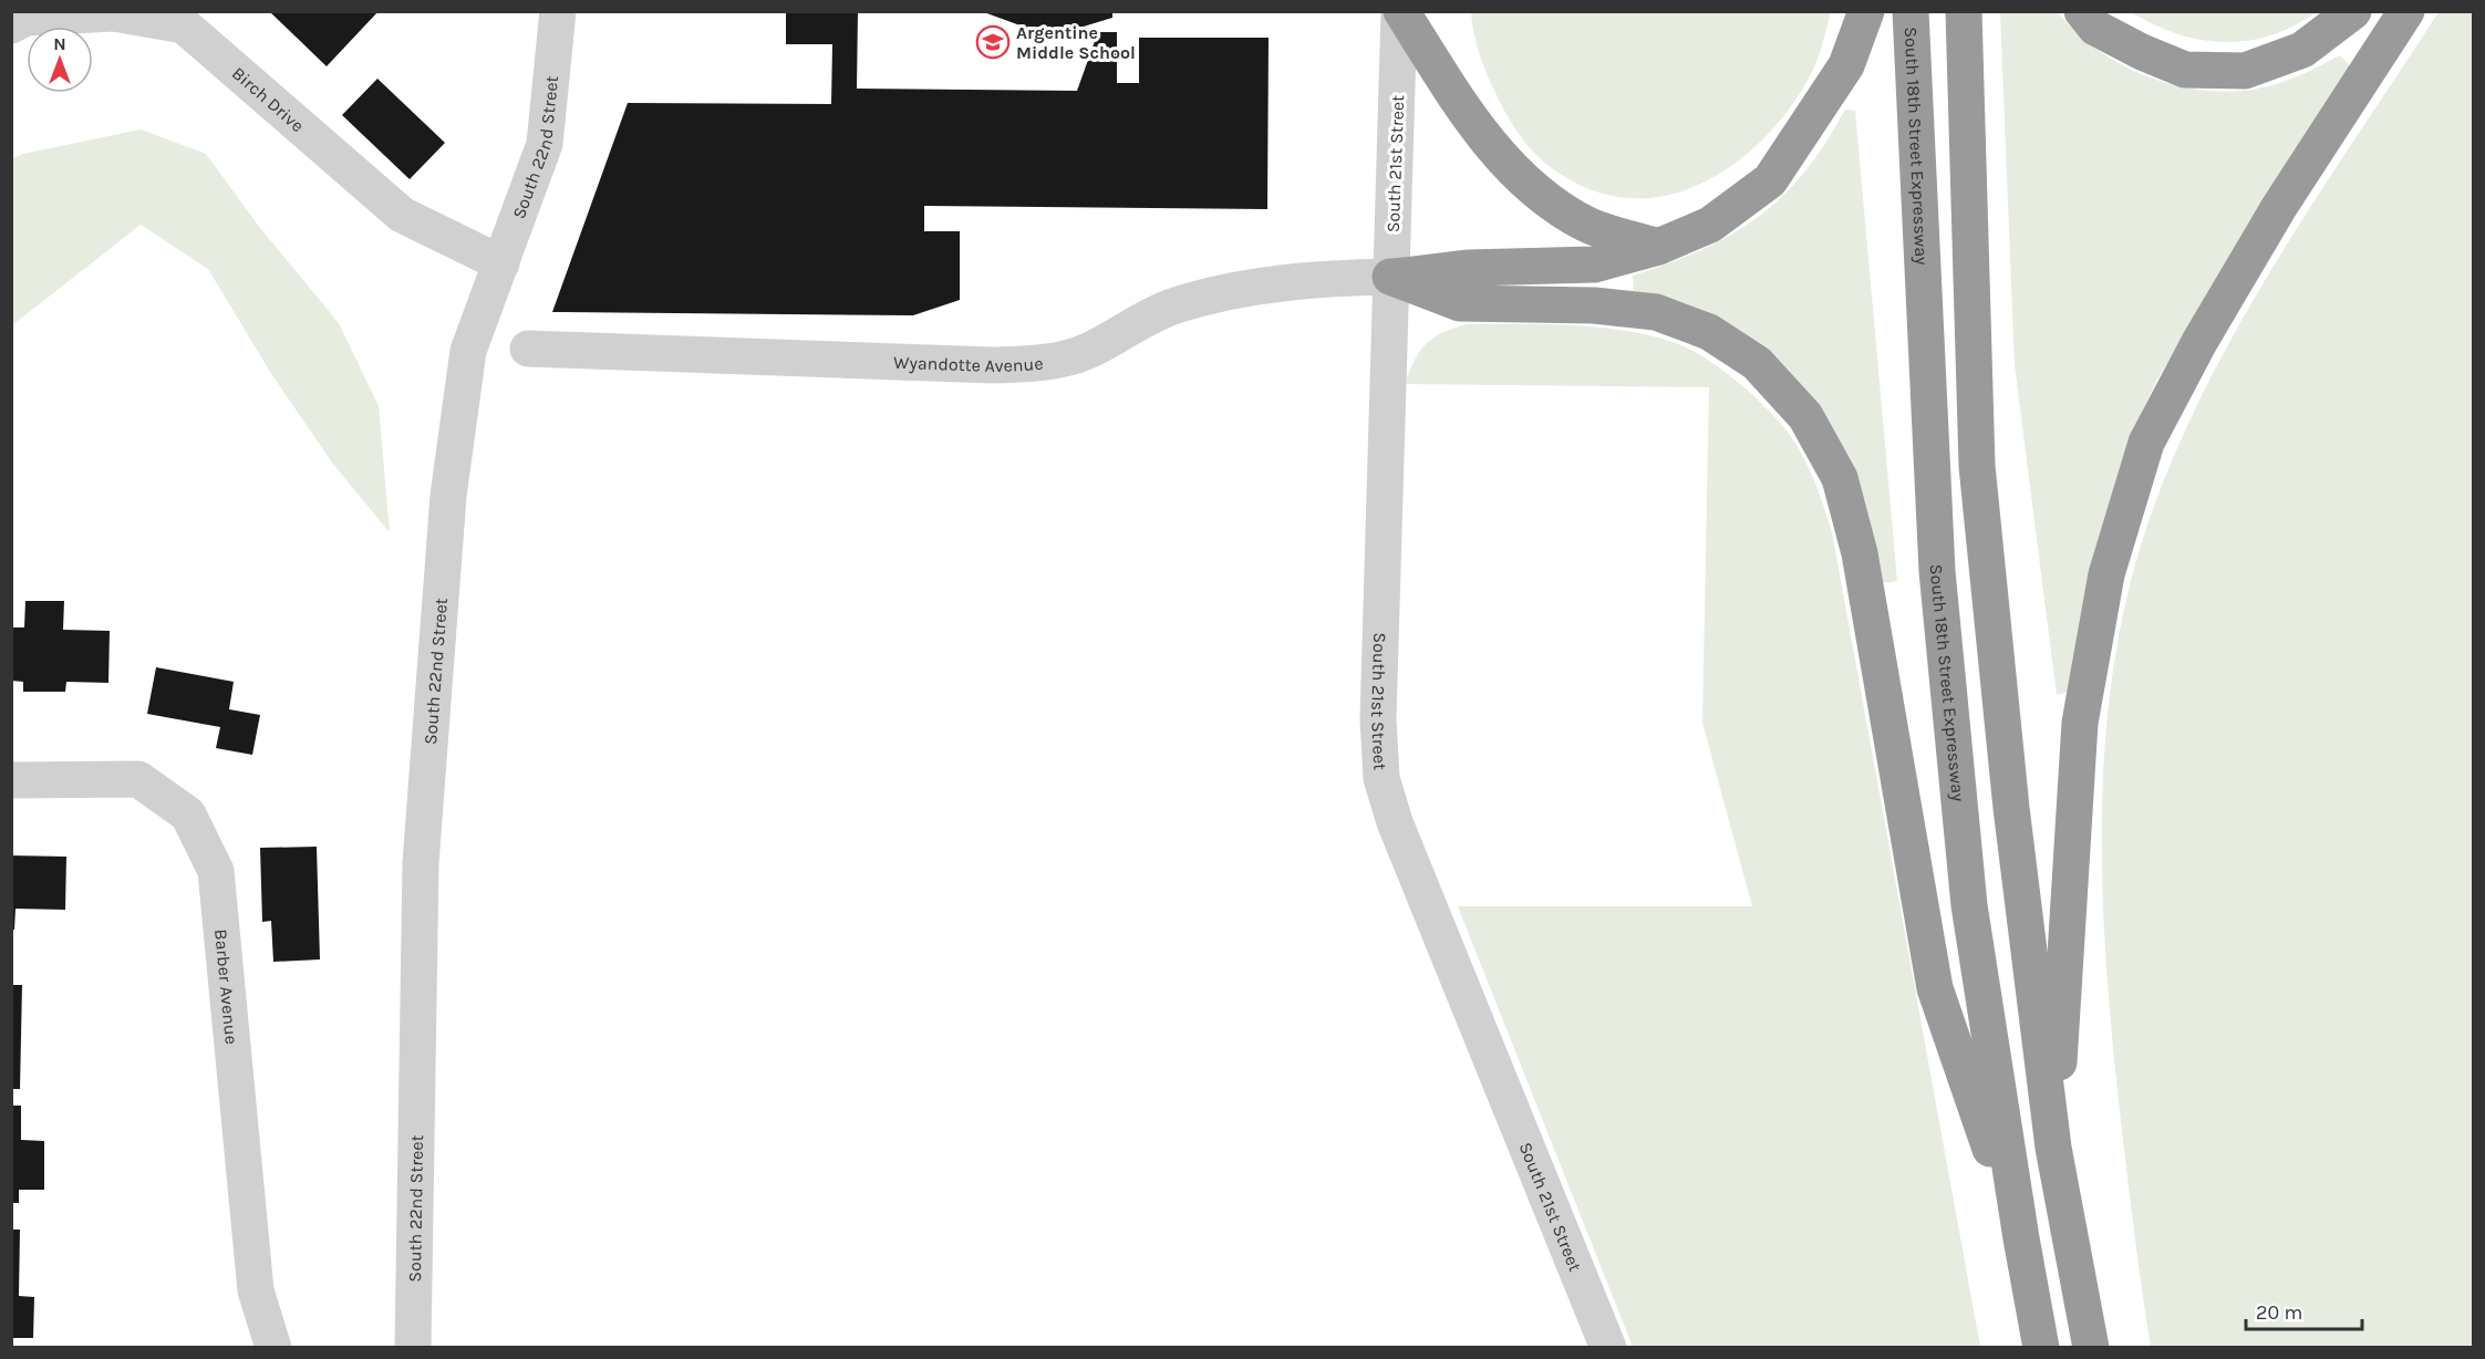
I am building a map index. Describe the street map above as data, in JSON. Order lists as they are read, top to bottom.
{
  "streets": {
    "highway": ["South 18th Street Expressway"],
    "street": [
      "Birch Drive",
      "South 22nd Street",
      "South 21st Street",
      "Wyandotte Avenue",
      "Barber Avenue"
    ]
  },
  "crossings": [
    ["Birch Drive", "South 22nd Street"],
    ["South 21st Street", "Wyandotte Avenue"]
  ],
  "places": {
    "school or university": ["Argentine Middle School"]
  },
  "scale_bar": "20 m",
  "north": "top"
}
